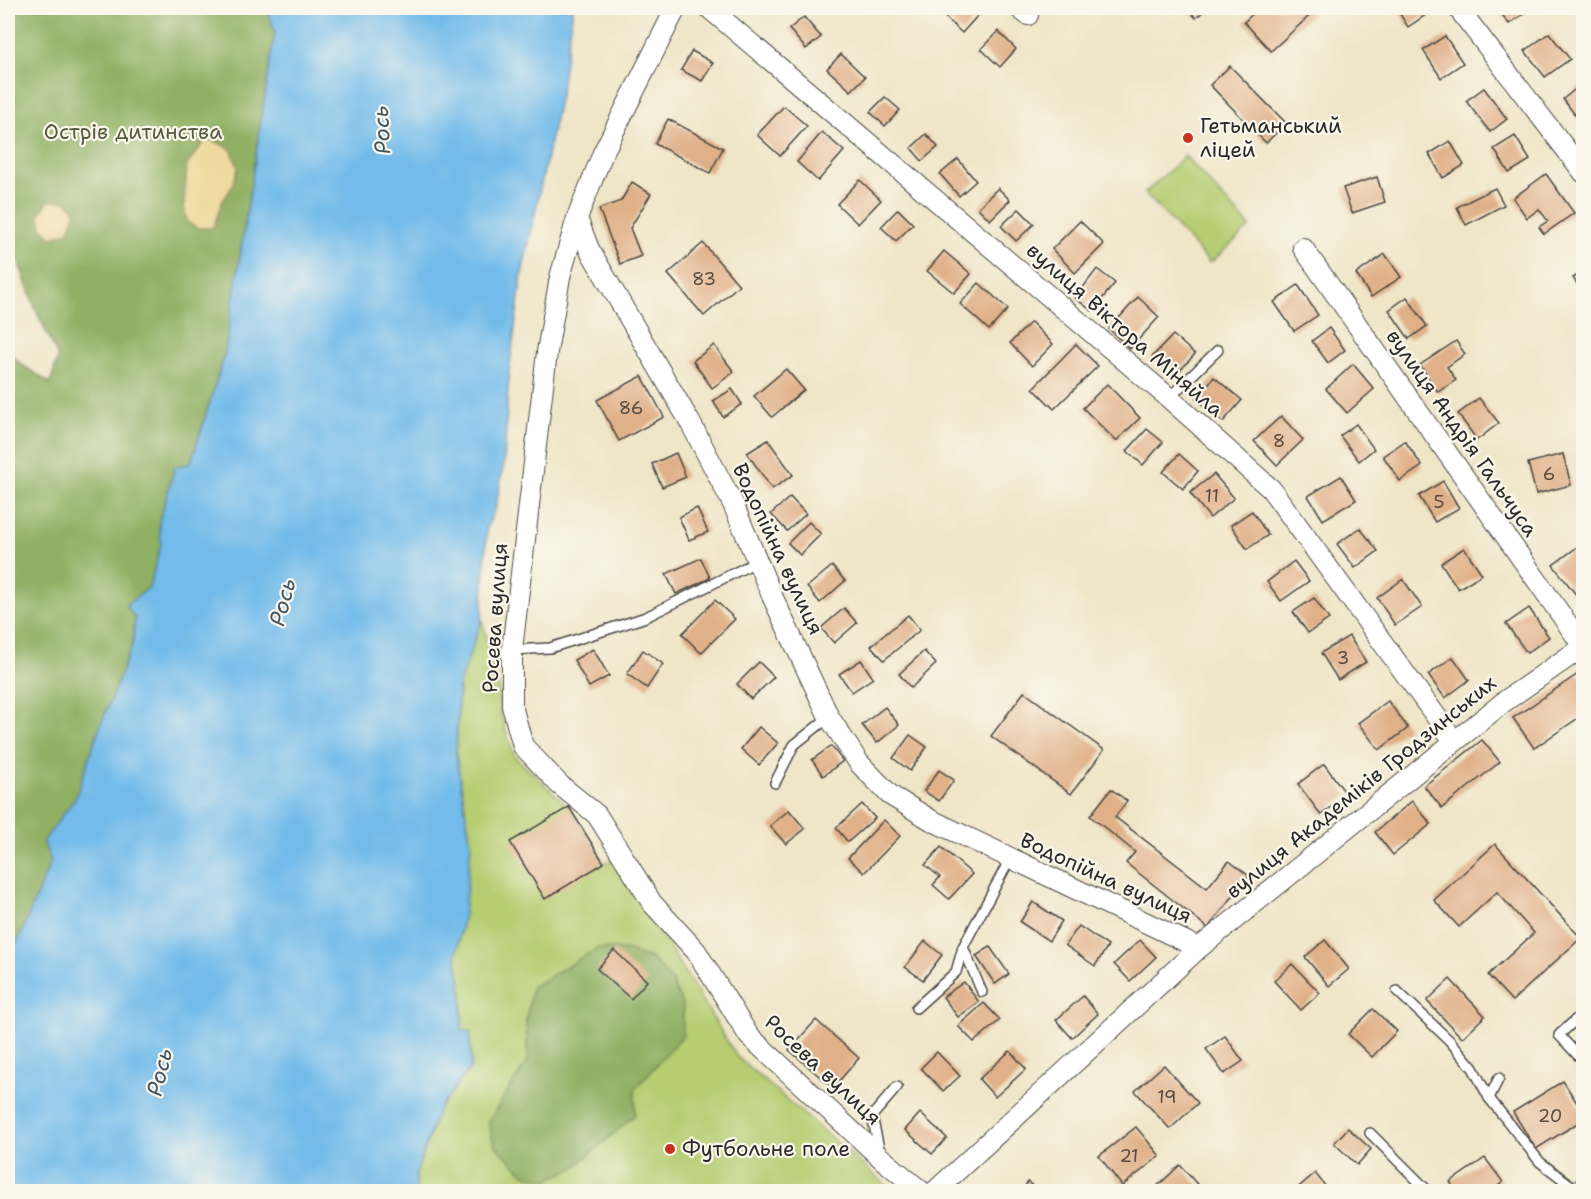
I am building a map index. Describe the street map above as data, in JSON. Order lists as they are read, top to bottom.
{
  "streets": {
    "street": [
      "вулиця Віктора Міняйла",
      "вулиця Андрія Гальчуса",
      "Водопійна вулиця",
      "Росева вулиця",
      "вулиця Академіків Гродзинських"
    ]
  },
  "crossings": [
    ["вулиця Віктора Міняйла", "вулиця Академіків Гродзинських"],
    ["вулиця Андрія Гальчуса", "вулиця Академіків Гродзинських"],
    ["Водопійна вулиця", "Росева вулиця"],
    ["Водопійна вулиця", "вулиця Академіків Гродзинських"]
  ],
  "water": ["Рось"],
  "parks": ["Острів дитинства"],
  "places": ["Гетьманський ліцей", "Футбольне поле"],
  "house_numbers": [
    "83",
    "86",
    "8",
    "6",
    "11",
    "5",
    "3",
    "19",
    "20",
    "21"
  ]
}
